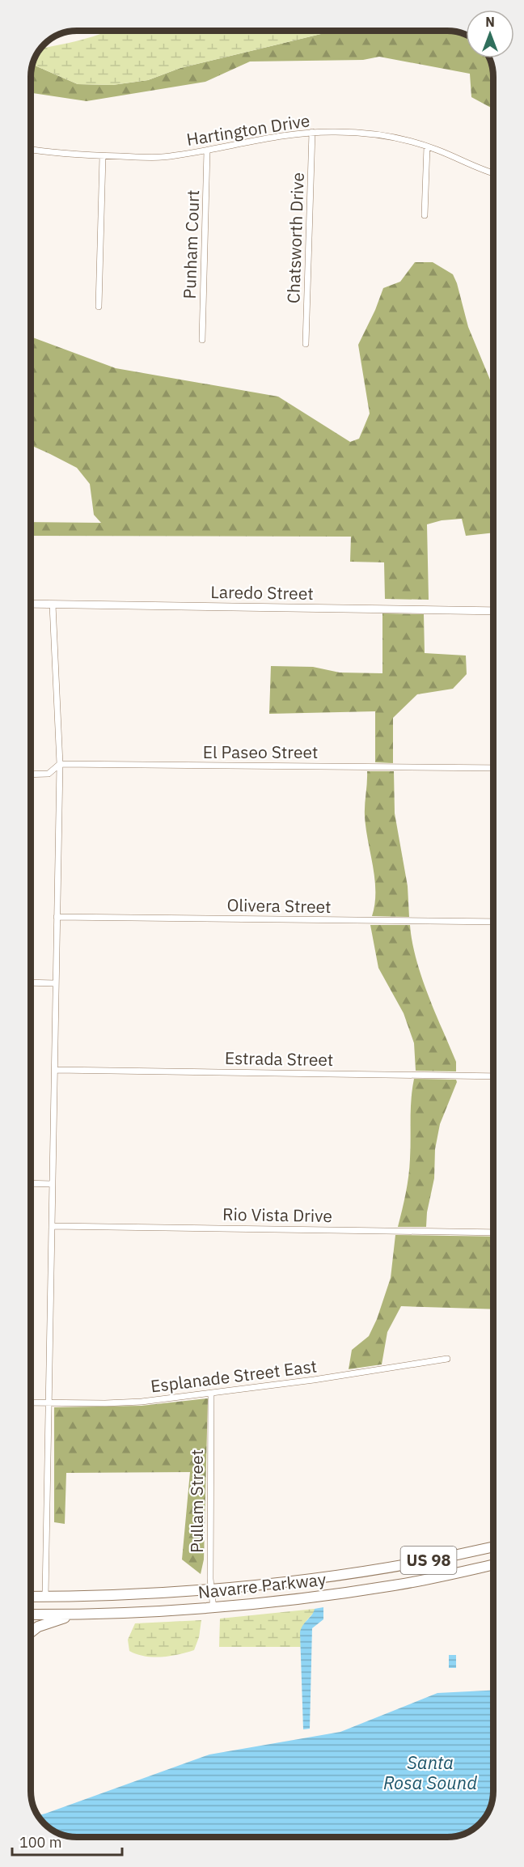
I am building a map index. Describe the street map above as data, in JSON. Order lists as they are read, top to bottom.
{
  "streets": {
    "highway": ["US 98", "Navarre Parkway"],
    "street": [
      "Hartington Drive",
      "Chatsworth Drive",
      "Punham Court",
      "Laredo Street",
      "El Paseo Street",
      "Olivera Street",
      "Estrada Street",
      "Rio Vista Drive",
      "Esplanade Street East",
      "Pullam Street"
    ]
  },
  "crossings": [
    ["Hartington Drive", "Chatsworth Drive"],
    ["Hartington Drive", "Punham Court"],
    ["Esplanade Street East", "Pullam Street"],
    ["Pullam Street", "Navarre Parkway"]
  ],
  "water": ["Santa Rosa Sound"],
  "scale_bar": "100 m",
  "north": "top"
}
